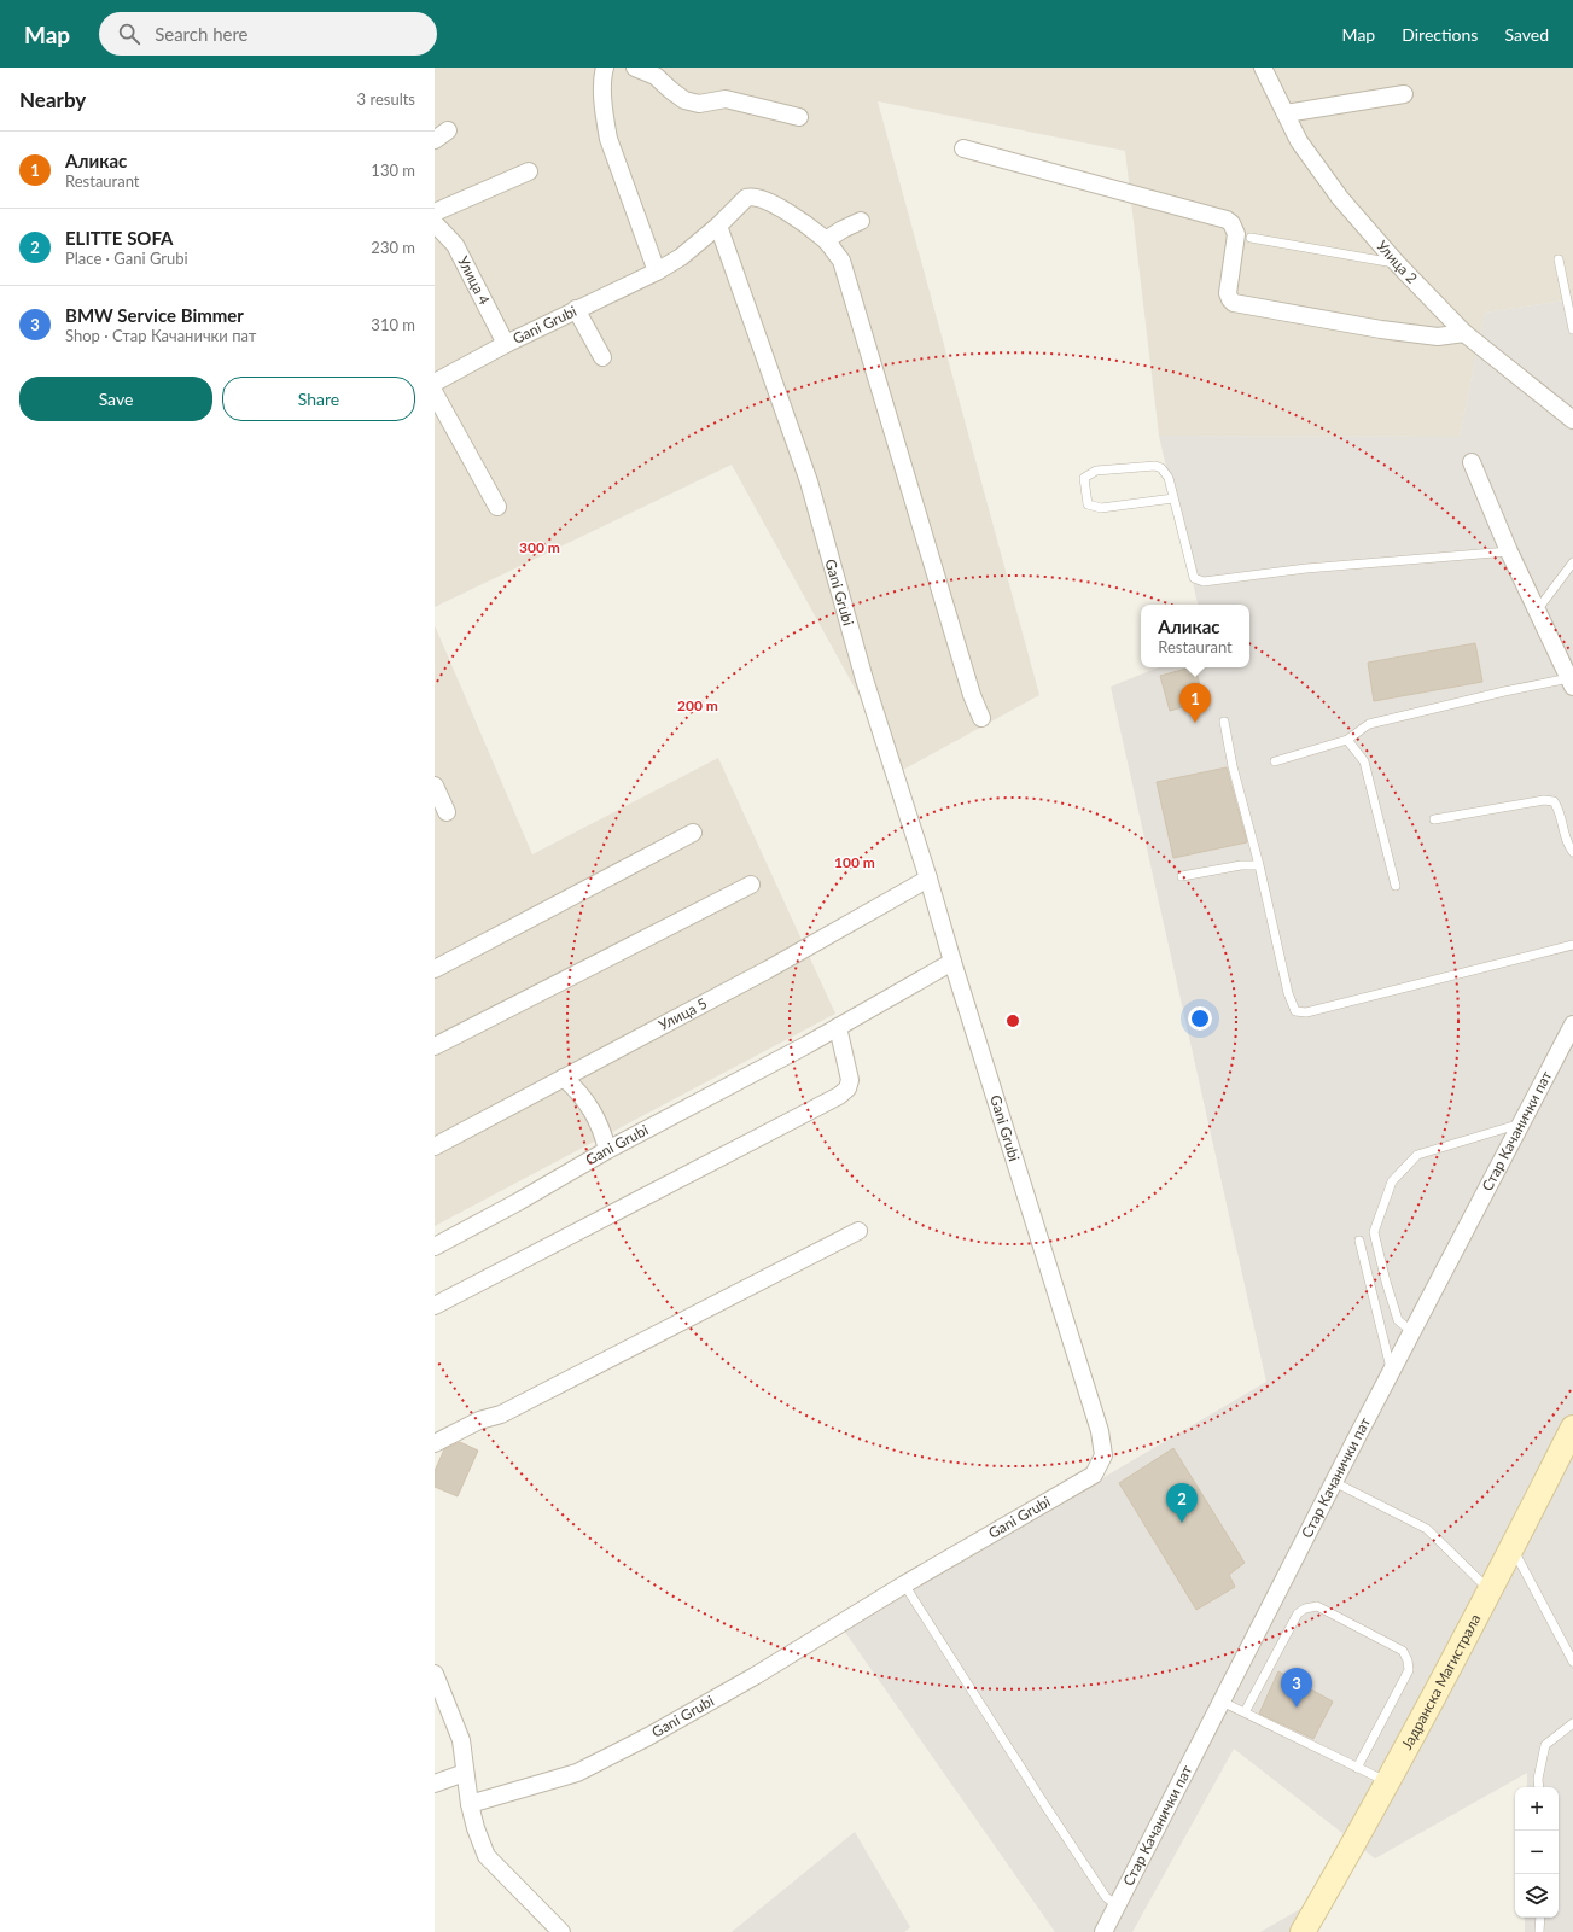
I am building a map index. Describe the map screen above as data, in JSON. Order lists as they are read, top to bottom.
{
  "streets": {
    "street": [
      "Улица 2",
      "Улица 4",
      "Gani Grubi",
      "Улица 5",
      "Стар Качанички пат",
      "Јадранска Магистрала"
    ]
  },
  "crossings": [
    ["Улица 4", "Gani Grubi"],
    ["Gani Grubi", "Улица 5"]
  ],
  "page": {
    "header": "Map",
    "search": "Search here",
    "nav": ["Map", "Directions", "Saved"],
    "heading": ["Nearby", "3 results"],
    "list": [
      {
        "mark": "1",
        "name": "Аликас",
        "note": "Restaurant",
        "value": "130 m"
      },
      {
        "mark": "2",
        "name": "ELITTE SOFA",
        "note": "Place · Gani Grubi",
        "value": "230 m"
      },
      {
        "mark": "3",
        "name": "BMW Service Bimmer",
        "note": "Shop · Стар Качанички пат",
        "value": "310 m"
      }
    ],
    "buttons": ["Save", "Share"],
    "popup": ["Аликас", "Restaurant"],
    "pins": ["1", "2", "3"],
    "map_buttons": ["+", "−"]
  },
  "rings": ["300 m", "200 m", "100 m"]
}
